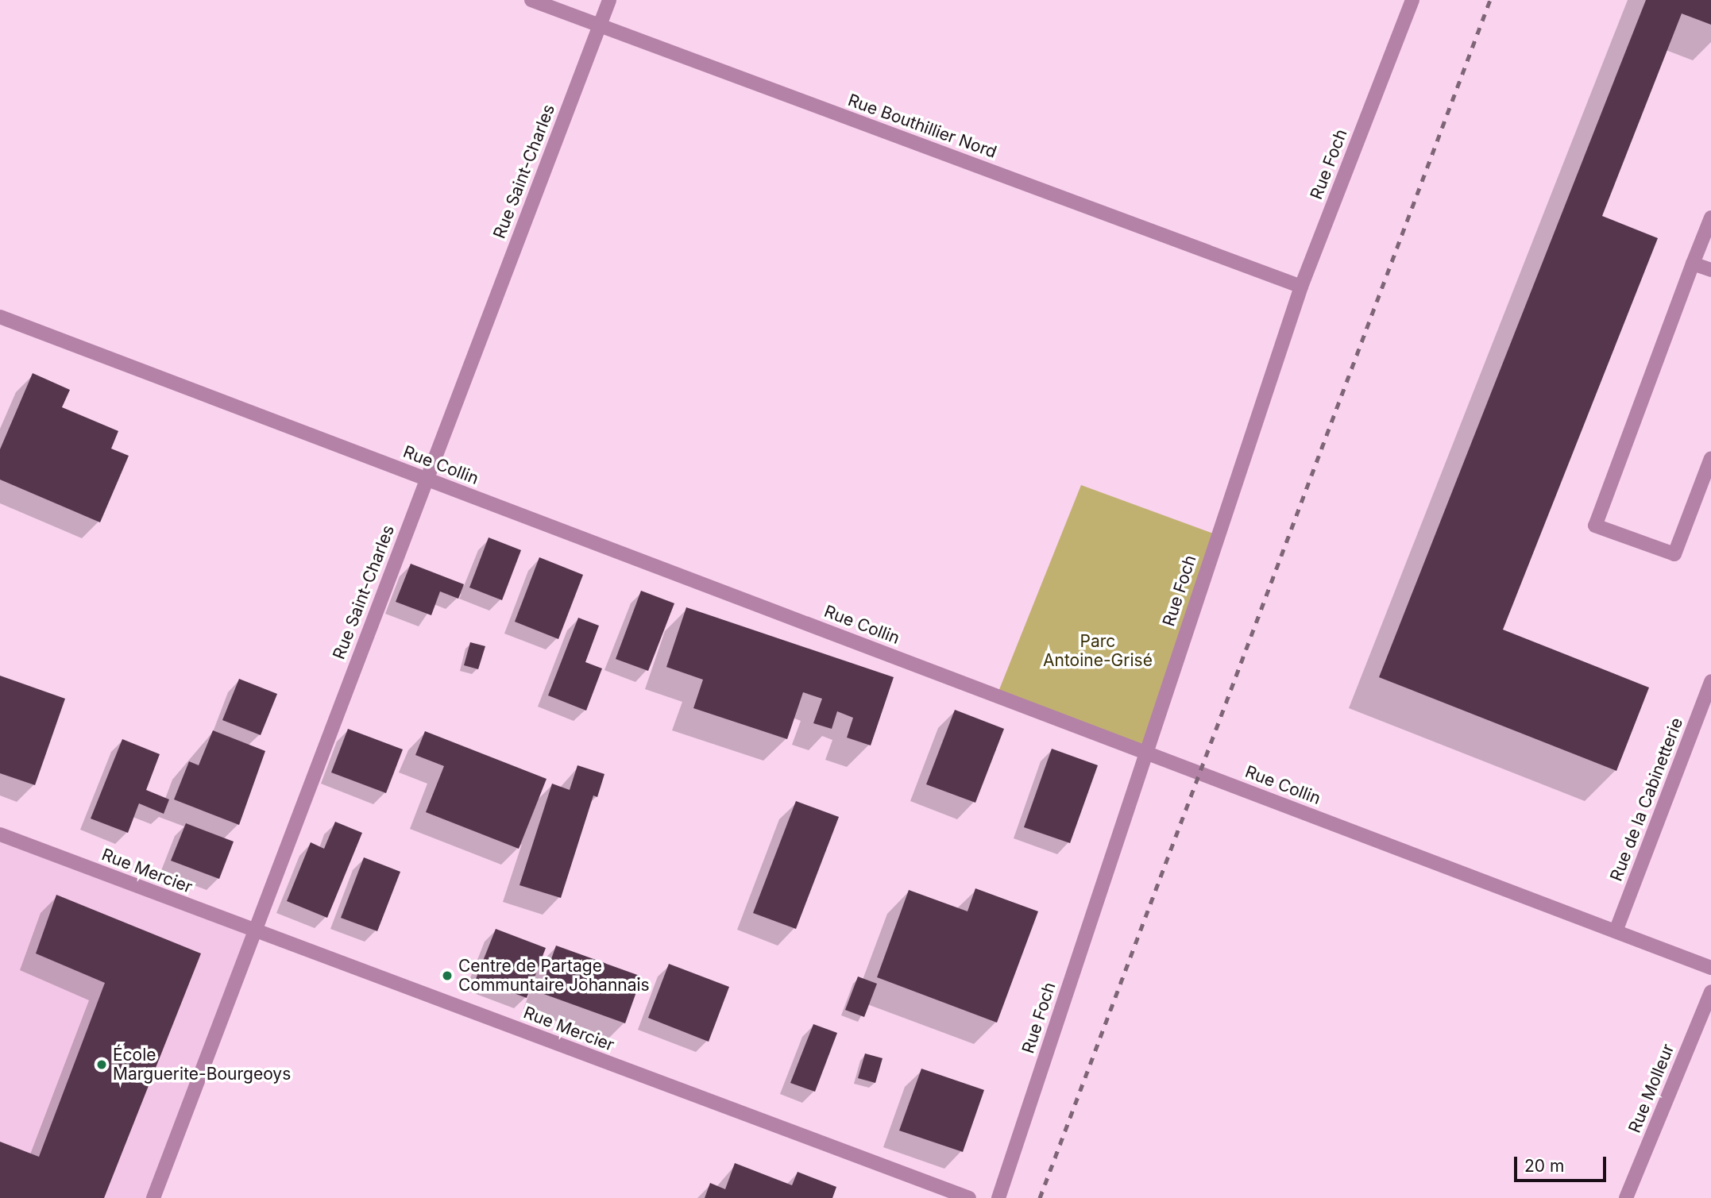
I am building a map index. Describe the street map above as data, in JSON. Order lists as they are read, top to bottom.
{
  "streets": {
    "street": [
      "Rue Bouthillier Nord",
      "Rue Foch",
      "Rue Saint-Charles",
      "Rue Collin",
      "Rue de la Cabinetterie",
      "Rue Mercier",
      "Rue Molleur"
    ]
  },
  "crossings": [
    ["Rue Bouthillier Nord", "Rue Foch"],
    ["Rue Bouthillier Nord", "Rue Saint-Charles"],
    ["Rue Foch", "Rue Collin"],
    ["Rue Saint-Charles", "Rue Collin"],
    ["Rue Saint-Charles", "Rue Mercier"],
    ["Rue Collin", "Rue de la Cabinetterie"]
  ],
  "parks": ["Parc Antoine-Grisé"],
  "places": ["Centre de Partage Communtaire Johannais", "École Marguerite-Bourgeoys"],
  "scale_bar": "20 m"
}
